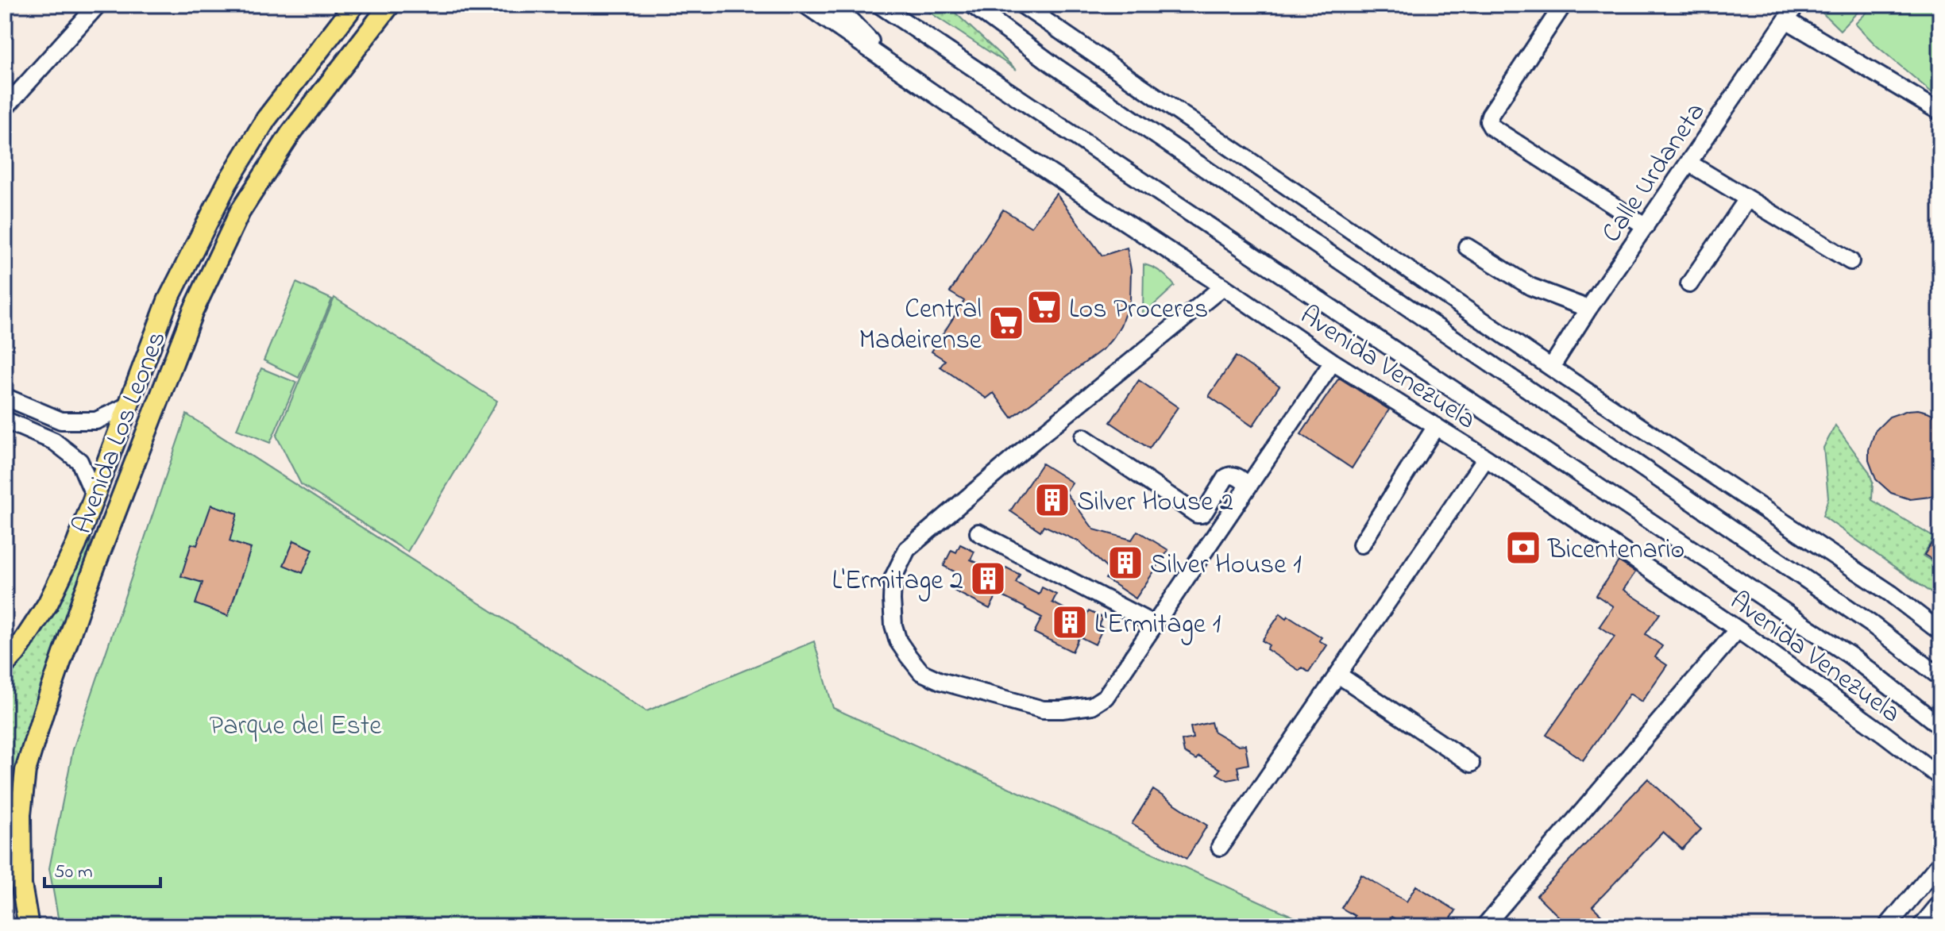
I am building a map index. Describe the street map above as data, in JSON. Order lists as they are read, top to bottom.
{
  "streets": {
    "main road": ["Avenida Los Leones"],
    "street": ["Calle Urdaneta", "Avenida Venezuela"]
  },
  "parks": ["Parque del Este"],
  "places": {
    "supermarket": ["Los Proceres", "Central Madeirense"],
    "building": [
      "Silver House 2",
      "Silver House 1",
      "L'Ermitage 2",
      "L'Ermitage 1"
    ],
    "bank": ["Bicentenario"]
  },
  "scale_bar": "50 m"
}
